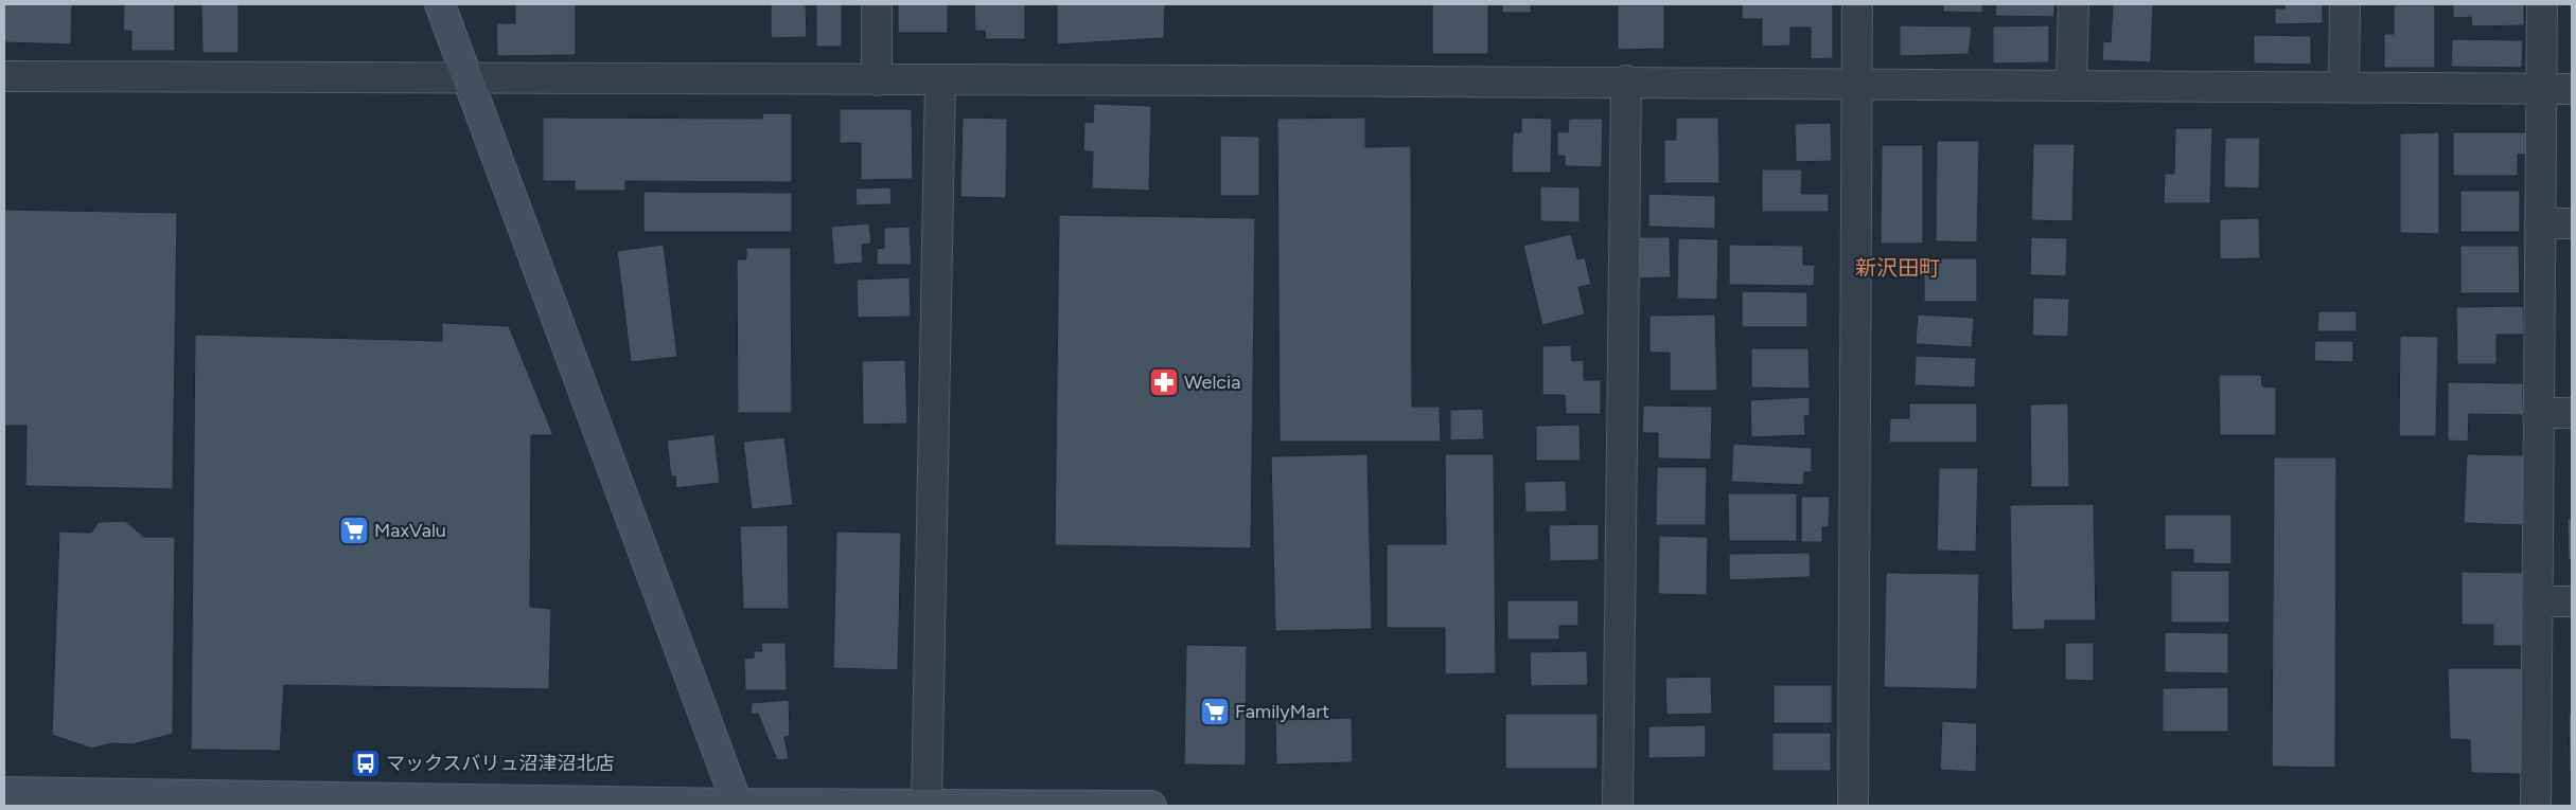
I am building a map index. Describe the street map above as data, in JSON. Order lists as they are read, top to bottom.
{
  "districts": ["新沢田町"],
  "places": {
    "pharmacy": ["Welcia"],
    "supermarket": ["MaxValu", "FamilyMart"],
    "bus stop": ["マックスバリュ沼津沼北店"]
  }
}
